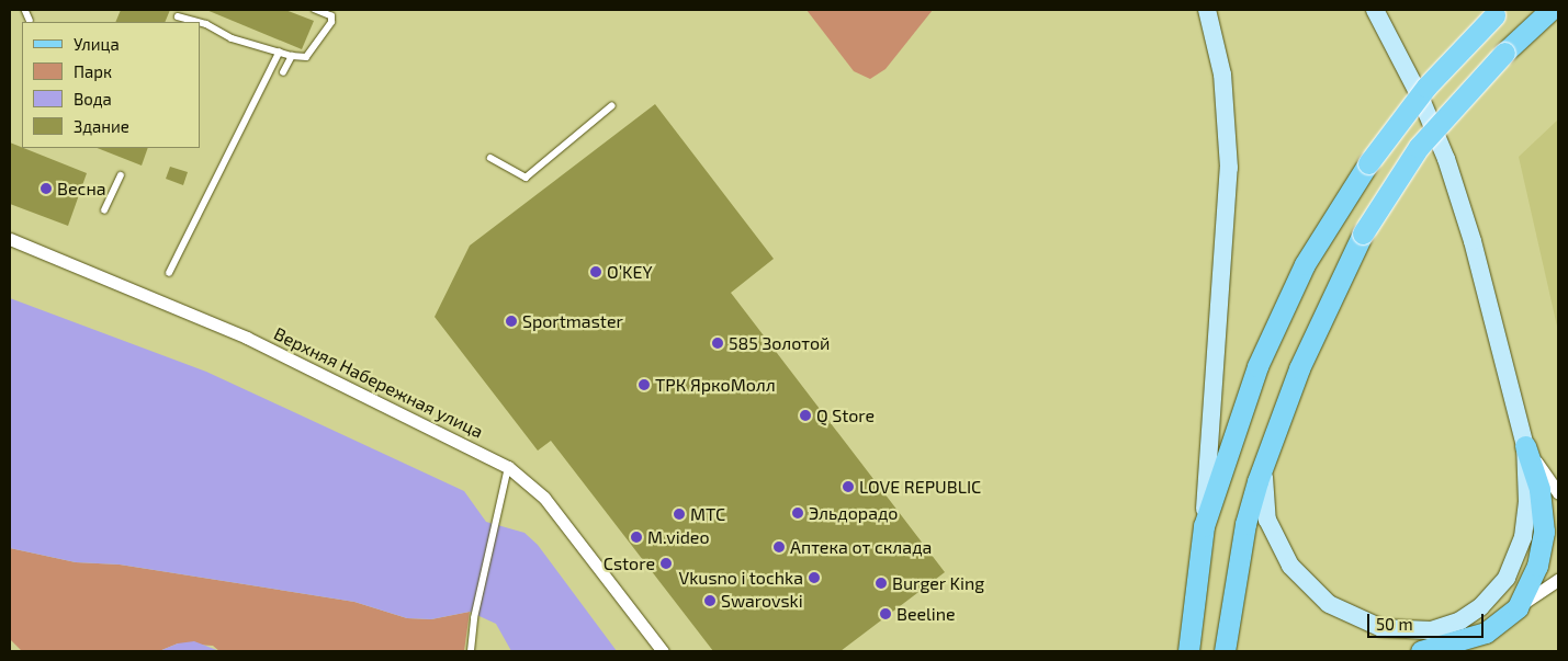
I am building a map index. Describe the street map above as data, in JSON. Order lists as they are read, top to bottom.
{
  "streets": {
    "street": ["Верхняя Набережная улица"]
  },
  "places": [
    "Весна",
    "O’KEY",
    "Sportmaster",
    "585 Золотой",
    "ТРК ЯркоМолл",
    "Q Store",
    "LOVE REPUBLIC",
    "Эльдорадо",
    "МТС",
    "M.video",
    "Аптека от склада",
    "Cstore",
    "Vkusno i tochka",
    "Burger King",
    "Swarovski",
    "Beeline"
  ],
  "legend": [
    "Улица",
    "Парк",
    "Вода",
    "Здание"
  ],
  "scale_bar": "50 m"
}
